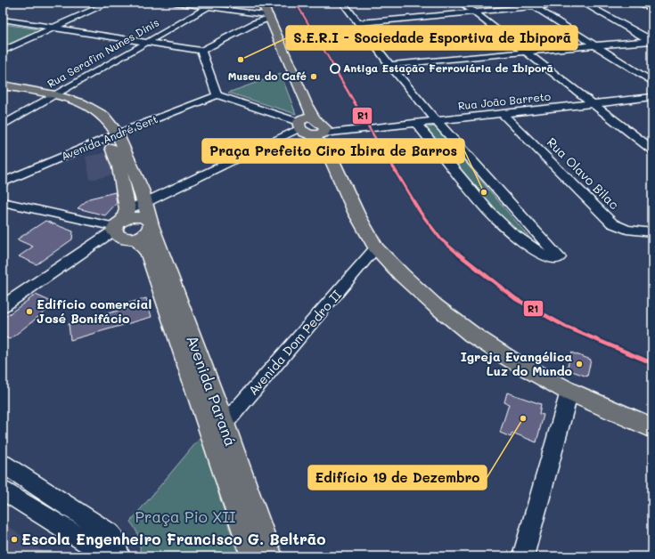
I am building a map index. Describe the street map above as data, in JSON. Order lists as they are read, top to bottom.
{
  "streets": {
    "main road": ["Avenida Paraná"],
    "street": [
      "Rua Serafim Nunes Dinis",
      "Rua João Barreto",
      "Avenida André Sert",
      "Rua Olavo Bilac",
      "Avenida Dom Pedro II"
    ]
  },
  "crossings": [
    ["Rua Serafim Nunes Dinis", "Avenida Paraná"],
    ["Rua João Barreto", "Rua Olavo Bilac"],
    ["Rua João Barreto", "Avenida Paraná"],
    ["Avenida André Sert", "Avenida Paraná"],
    ["Avenida Dom Pedro II", "Avenida Paraná"]
  ],
  "parks": ["Praça Pio XII"],
  "places": [
    "S.E.R.I - Sociedade Esportiva de Ibiporã",
    "Antiga Estação Ferroviária de Ibiporã",
    "Museu do Café",
    "Praça Prefeito Ciro Ibira de Barros",
    "Edifício comercial José Bonifácio",
    "Igreja Evangélica Luz do Mundo",
    "Edifício 19 de Dezembro",
    "Escola Engenheiro Francisco G. Beltrão"
  ],
  "lines": ["transit line R1"]
}
